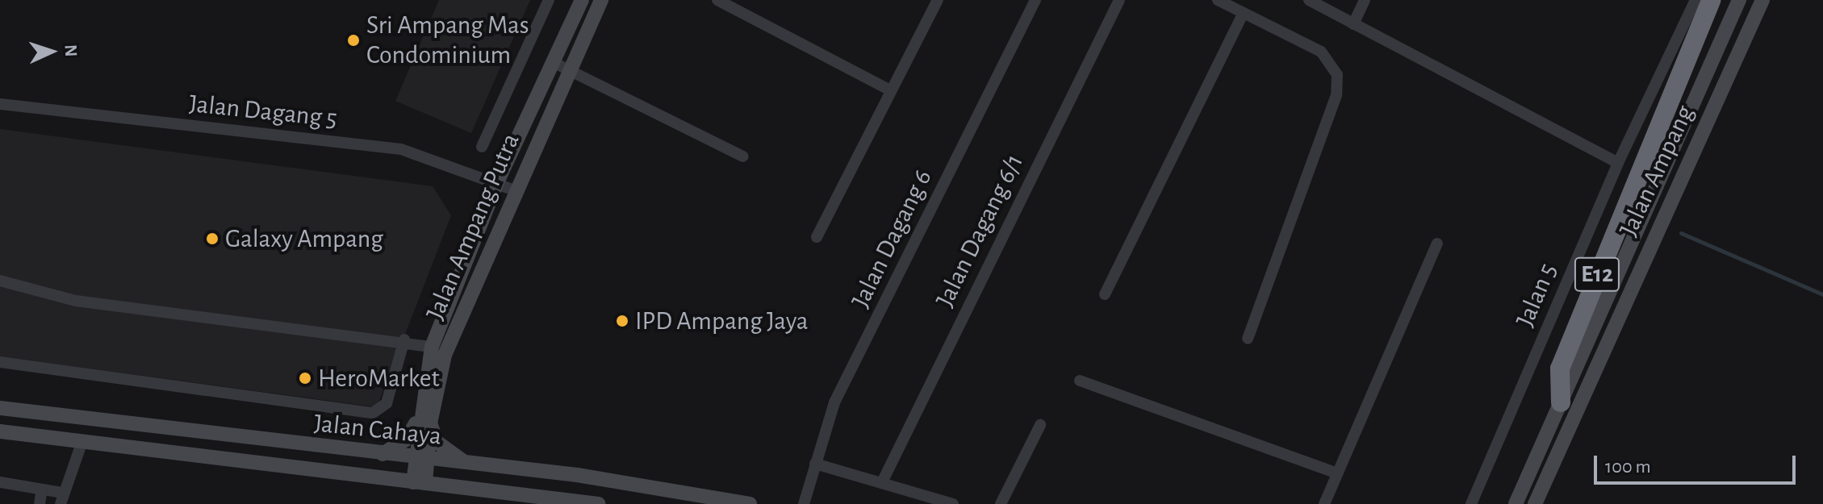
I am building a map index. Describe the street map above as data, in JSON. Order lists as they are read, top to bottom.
{
  "streets": {
    "highway": ["E12"],
    "main road": ["Jalan Ampang", "Jalan Ampang Putra", "Jalan Cahaya"],
    "street": [
      "Jalan Dagang 5",
      "Jalan Dagang 6/1",
      "Jalan Dagang 6",
      "Jalan 5"
    ]
  },
  "crossings": [
    ["Jalan Dagang 5", "Jalan Ampang Putra"],
    ["Jalan Ampang", "E12"],
    ["Jalan Ampang Putra", "Jalan Cahaya"]
  ],
  "places": [
    "Sri Ampang Mas Condominium",
    "Galaxy Ampang",
    "IPD Ampang Jaya",
    "HeroMarket"
  ],
  "scale_bar": "100 m",
  "north": "right"
}
